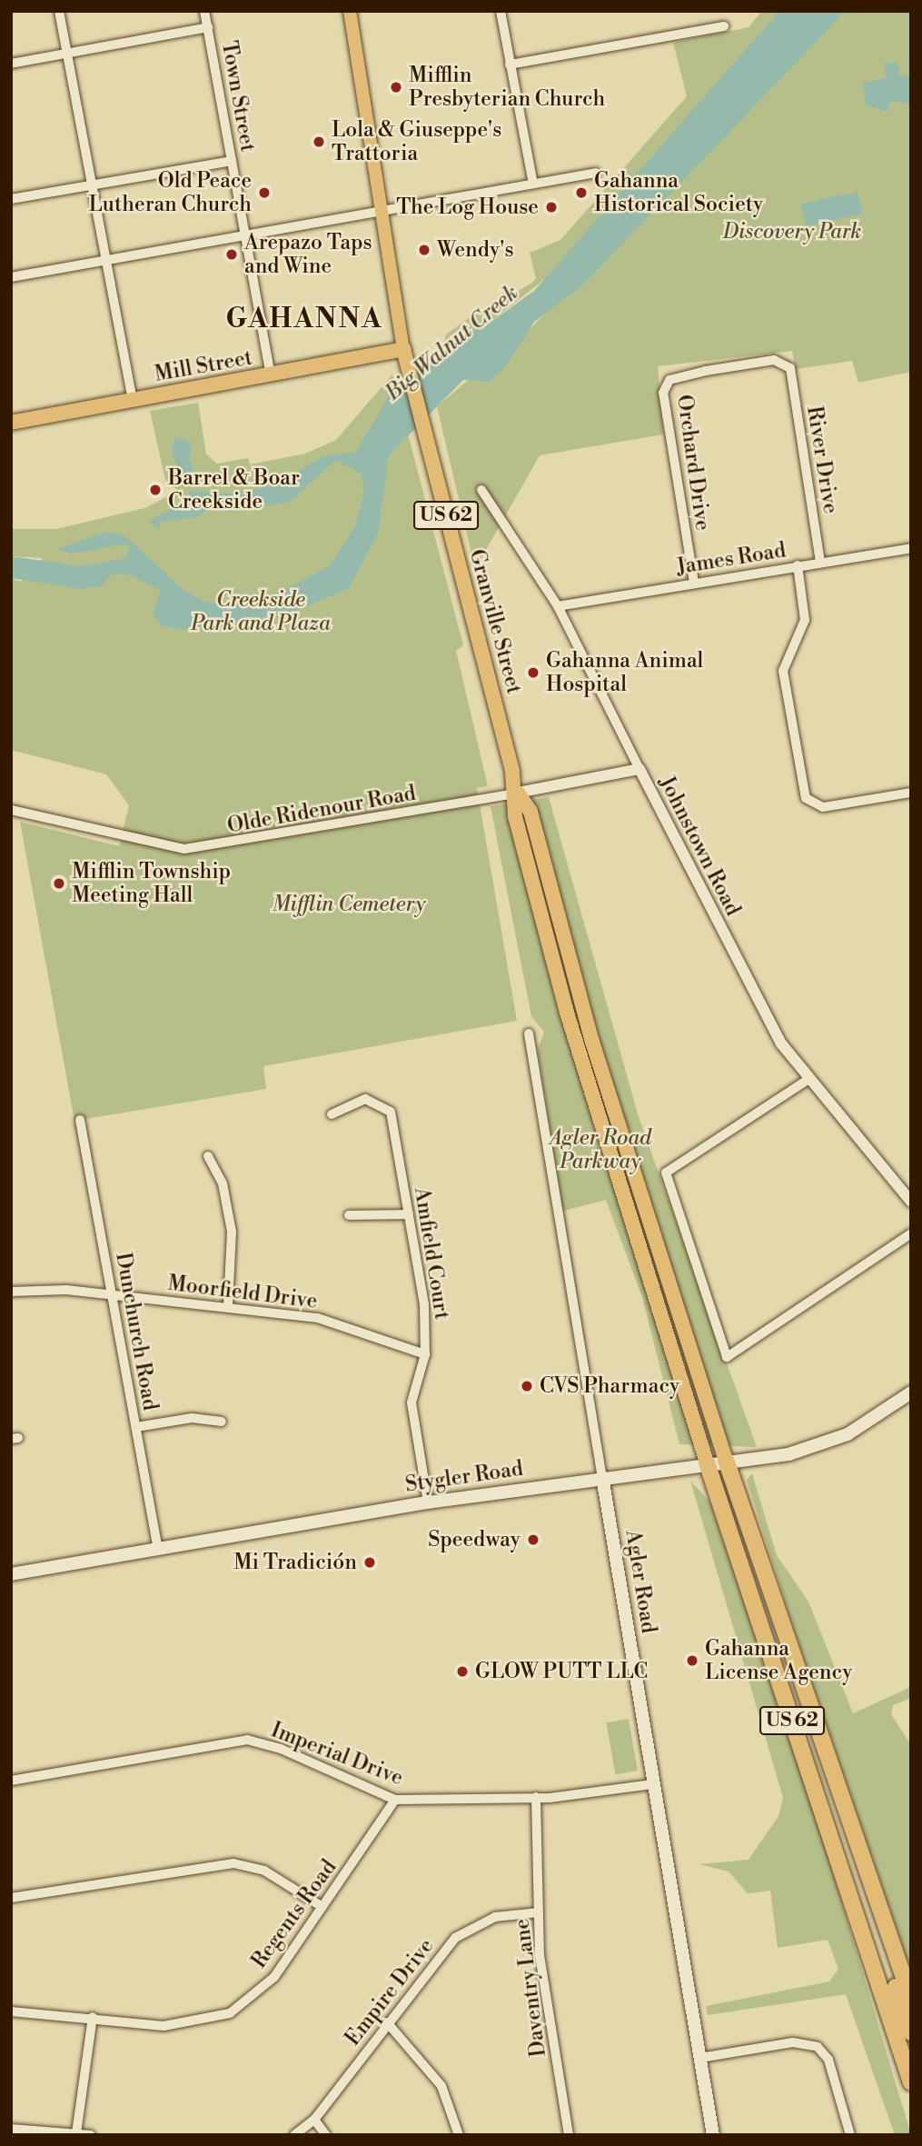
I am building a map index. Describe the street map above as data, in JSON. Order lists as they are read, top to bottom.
{
  "streets": {
    "highway": ["Mill Street", "US 62", "Granville Street"],
    "main road": ["Stygler Road", "Agler Road"],
    "street": [
      "Town Street",
      "River Drive",
      "Orchard Drive",
      "James Road",
      "Olde Ridenour Road",
      "Johnstown Road",
      "Amfield Court",
      "Moorfield Drive",
      "Dunchurch Road",
      "Imperial Drive",
      "Regents Road",
      "Daventry Lane",
      "Empire Drive"
    ]
  },
  "crossings": [
    ["Town Street", "Mill Street"],
    ["Mill Street", "Granville Street"],
    ["River Drive", "Orchard Drive"],
    ["River Drive", "James Road"],
    ["Orchard Drive", "James Road"],
    ["US 62", "Granville Street"],
    ["US 62", "Olde Ridenour Road"],
    ["US 62", "Stygler Road"],
    ["James Road", "Johnstown Road"],
    ["Granville Street", "Olde Ridenour Road"],
    ["Olde Ridenour Road", "Johnstown Road"],
    ["Amfield Court", "Moorfield Drive"],
    ["Amfield Court", "Stygler Road"],
    ["Moorfield Drive", "Dunchurch Road"],
    ["Dunchurch Road", "Stygler Road"],
    ["Stygler Road", "Agler Road"],
    ["Agler Road", "Imperial Drive"],
    ["Imperial Drive", "Regents Road"],
    ["Imperial Drive", "Daventry Lane"],
    ["Daventry Lane", "Empire Drive"]
  ],
  "districts": ["GAHANNA"],
  "water": ["Big Walnut Creek"],
  "parks": [
    "Discovery Park",
    "Creekside Park and Plaza",
    "Mifflin Cemetery",
    "Agler Road Parkway"
  ],
  "places": [
    "Mifflin Presbyterian Church",
    "Lola & Giuseppe's Trattoria",
    "Old Peace Lutheran Church",
    "Gahanna Historical Society",
    "The Log House",
    "Wendy's",
    "Arepazo Taps and Wine",
    "Barrel & Boar Creekside",
    "Gahanna Animal Hospital",
    "Mifflin Township Meeting Hall",
    "CVS Pharmacy",
    "Speedway",
    "Mi Tradición",
    "Gahanna License Agency",
    "GLOW PUTT LLC"
  ]
}
